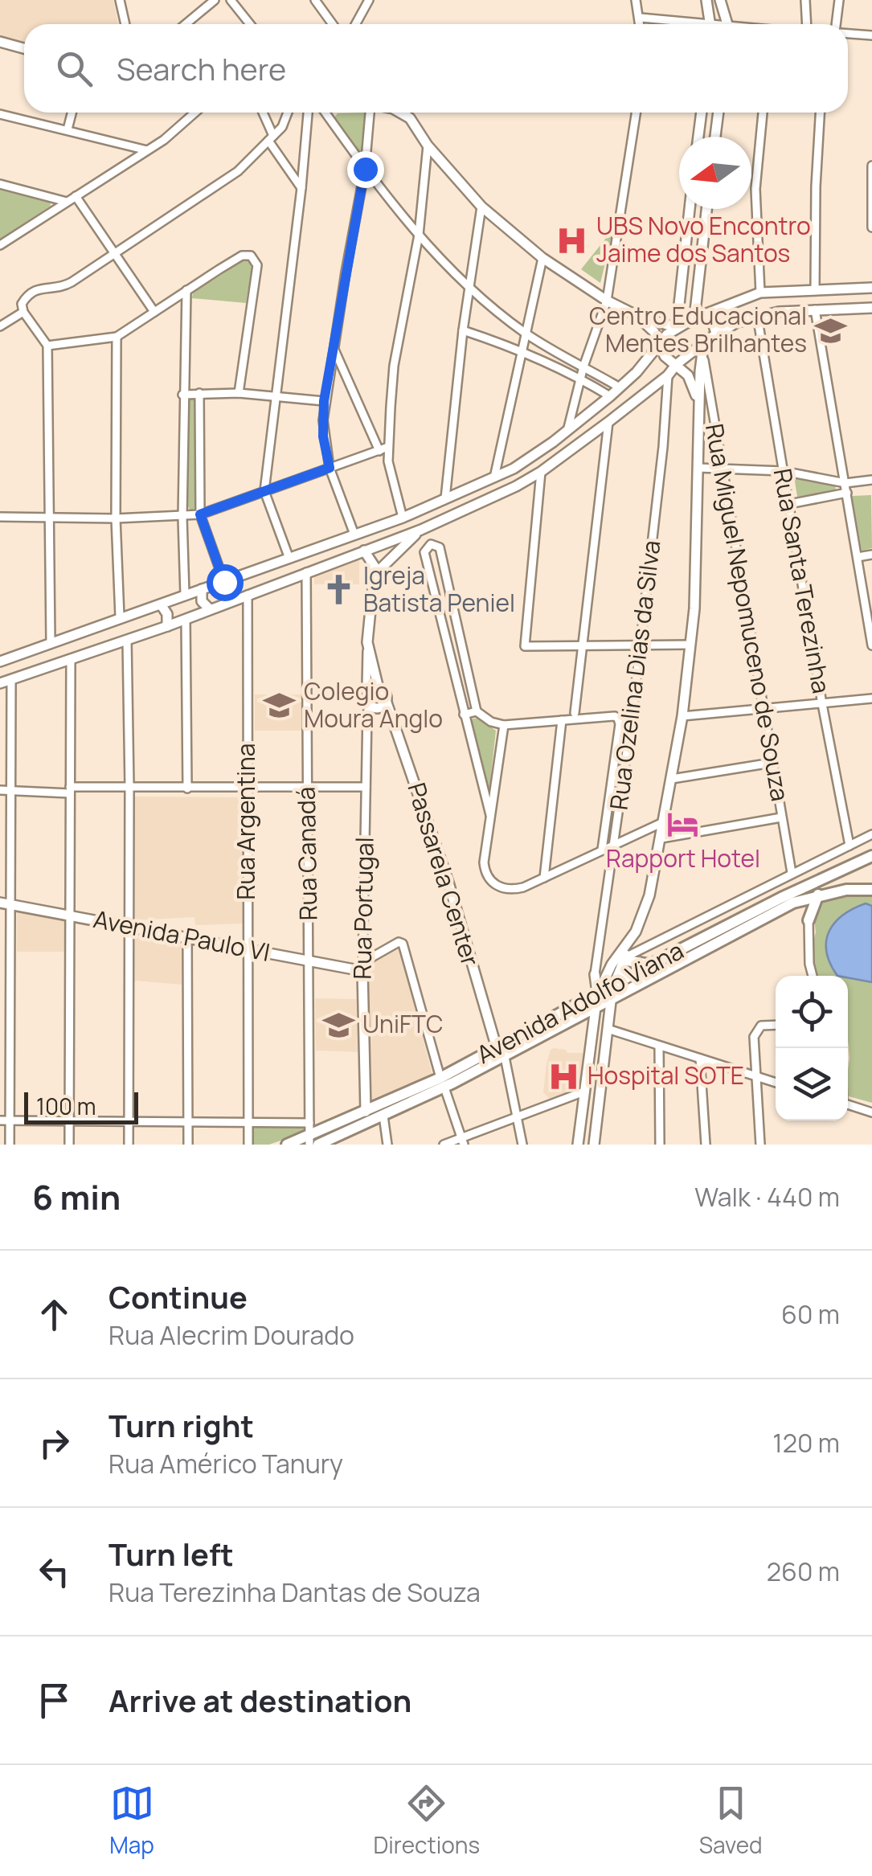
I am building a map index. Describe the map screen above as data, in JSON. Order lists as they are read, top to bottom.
{
  "streets": {
    "main road": ["Avenida Adolfo Viana"],
    "street": [
      "Rua Santa Terezinha",
      "Rua Miguel Nepomuceno de Souza",
      "Rua Ozelina Dias da Silva",
      "Rua Argentina",
      "Rua Canadá",
      "Passarela Center",
      "Rua Portugal",
      "Avenida Paulo VI"
    ]
  },
  "crossings": [
    ["Rua Argentina", "Avenida Paulo VI"],
    ["Rua Canadá", "Avenida Paulo VI"],
    ["Rua Canadá", "Avenida Adolfo Viana"],
    ["Passarela Center", "Rua Portugal"],
    ["Passarela Center", "Avenida Adolfo Viana"],
    ["Rua Portugal", "Avenida Paulo VI"],
    ["Rua Portugal", "Avenida Adolfo Viana"]
  ],
  "places": {
    "hospital": ["UBS Novo Encontro Jaime dos Santos", "Hospital SOTE"],
    "school or university": ["Centro Educacional Mentes Brilhantes", "Colegio Moura Anglo", "UniFTC"],
    "church": ["Igreja Batista Peniel"],
    "hotel": ["Rapport Hotel"]
  },
  "scale_bar": "100 m",
  "north": "left",
  "page": {
    "search": "Search here",
    "scale": "100 m",
    "heading": ["6 min", "Walk · 440 m"],
    "list": [
      ["Continue", "Rua Alecrim Dourado", "60 m"],
      ["Turn right", "Rua Américo Tanury", "120 m"],
      ["Turn left", "Rua Terezinha Dantas de Souza", "260 m"],
      "Arrive at destination"
    ],
    "nav": ["Map", "Directions", "Saved"]
  }
}
